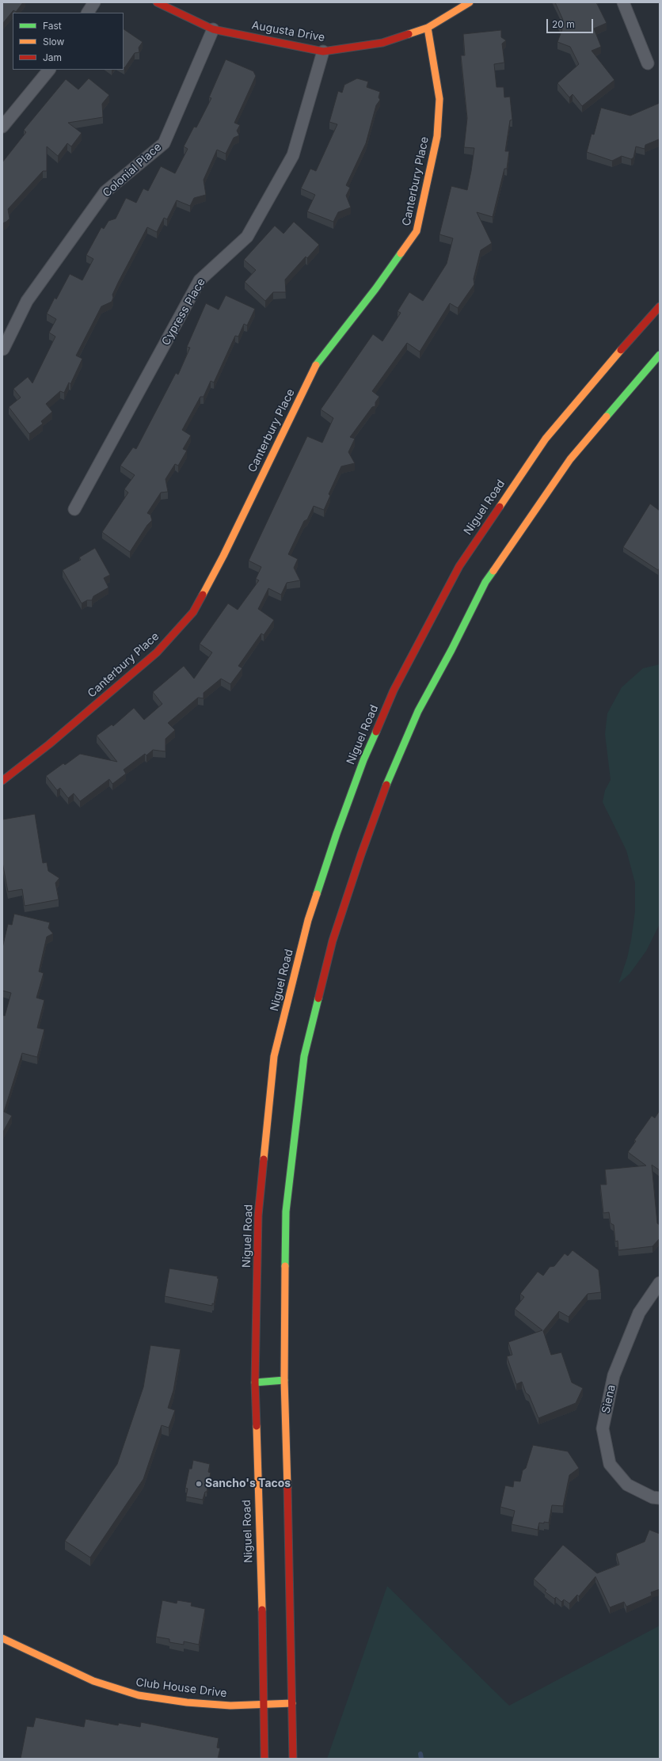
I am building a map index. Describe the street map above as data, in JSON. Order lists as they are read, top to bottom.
{
  "streets": {
    "main road": [
      "Augusta Drive",
      "Canterbury Place",
      "Niguel Road",
      "Club House Drive"
    ],
    "street": ["Colonial Place", "Cypress Place", "Siena"]
  },
  "crossings": [
    ["Augusta Drive", "Colonial Place"],
    ["Augusta Drive", "Canterbury Place"],
    ["Augusta Drive", "Cypress Place"],
    ["Niguel Road", "Club House Drive"]
  ],
  "places": ["Sancho's Tacos"],
  "legend": ["Fast", "Slow", "Jam"],
  "scale_bar": "20 m"
}
